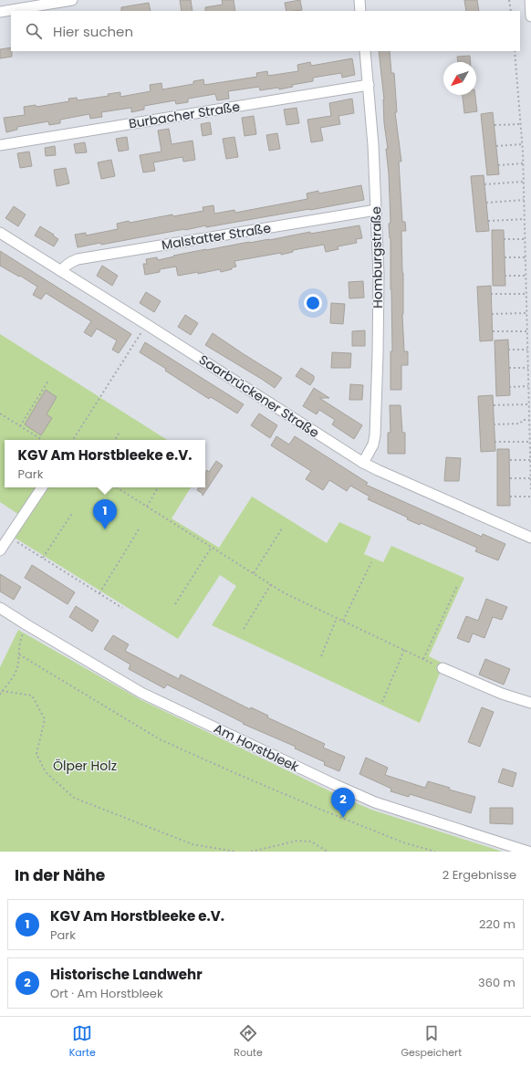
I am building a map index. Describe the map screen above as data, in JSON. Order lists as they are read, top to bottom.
{
  "streets": {
    "street": [
      "Burbacher Straße",
      "Malstatter Straße",
      "Homburgstraße",
      "Saarbrückener Straße",
      "Am Horstbleek"
    ]
  },
  "crossings": [
    ["Burbacher Straße", "Homburgstraße"],
    ["Malstatter Straße", "Homburgstraße"],
    ["Malstatter Straße", "Saarbrückener Straße"],
    ["Homburgstraße", "Saarbrückener Straße"]
  ],
  "parks": ["Ölper Holz"],
  "north": "bottom left",
  "page": {
    "search": "Hier suchen",
    "popup": ["KGV Am Horstbleeke e.V.", "Park"],
    "pins": ["1", "2"],
    "heading": ["In der Nähe", "2 Ergebnisse"],
    "list": [
      {
        "mark": "1",
        "name": "KGV Am Horstbleeke e.V.",
        "note": "Park",
        "value": "220 m"
      },
      {
        "mark": "2",
        "name": "Historische Landwehr",
        "note": "Ort · Am Horstbleek",
        "value": "360 m"
      }
    ],
    "nav": ["Karte", "Route", "Gespeichert"]
  }
}
